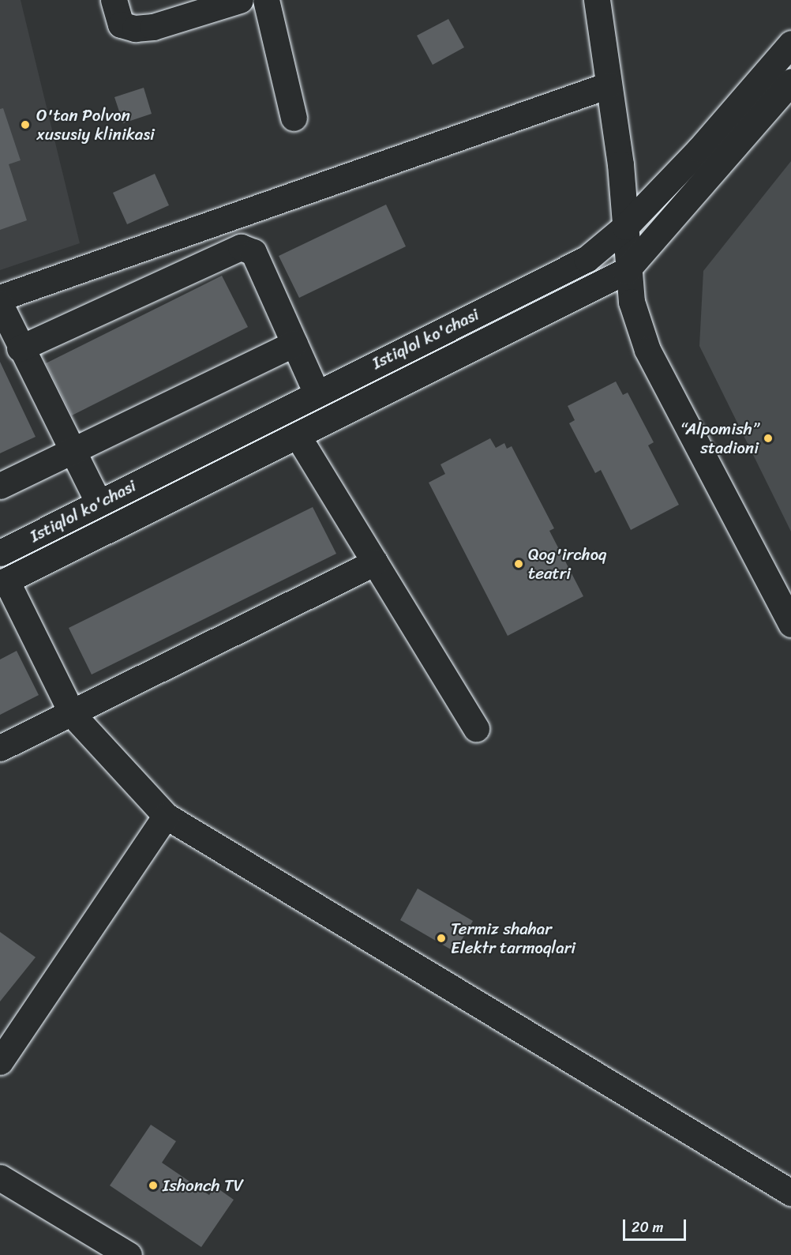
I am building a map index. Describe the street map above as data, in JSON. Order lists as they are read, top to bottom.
{
  "streets": {
    "street": ["Istiqlol ko'chasi"]
  },
  "places": [
    "O'tan Polvon xususiy klinikasi",
    "“Alpomish” stadioni",
    "Qog'irchoq teatri",
    "Termiz shahar Elektr tarmoqlari",
    "Ishonch TV"
  ],
  "scale_bar": "20 m"
}
